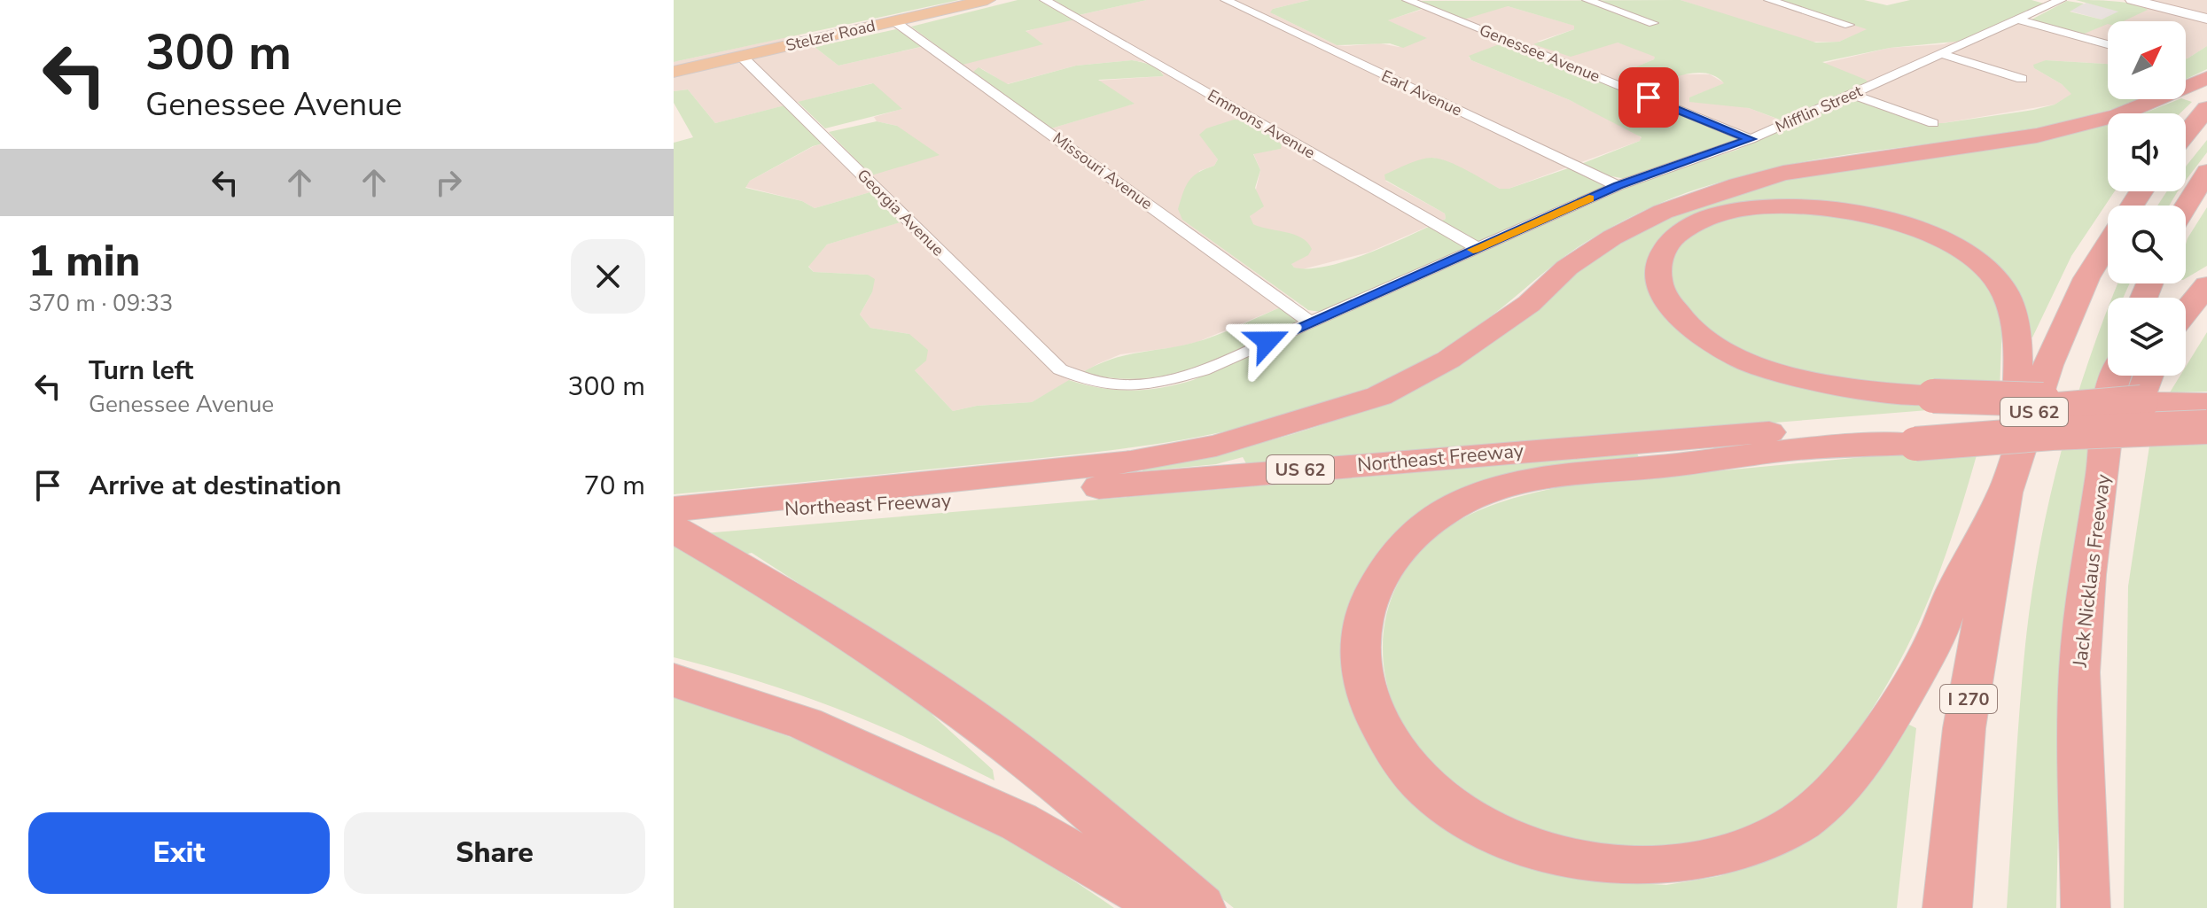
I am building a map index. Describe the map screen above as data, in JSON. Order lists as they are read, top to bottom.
{
  "streets": {
    "highway": [
      "US 62",
      "Northeast Freeway",
      "Jack Nicklaus Freeway",
      "I 270"
    ],
    "main road": ["Stelzer Road"],
    "street": [
      "Genessee Avenue",
      "Earl Avenue",
      "Mifflin Street",
      "Emmons Avenue",
      "Missouri Avenue",
      "Georgia Avenue"
    ]
  },
  "crossings": [
    ["Stelzer Road", "Missouri Avenue"],
    ["Stelzer Road", "Georgia Avenue"],
    ["Genessee Avenue", "Mifflin Street"],
    ["Earl Avenue", "Mifflin Street"],
    ["Mifflin Street", "Emmons Avenue"],
    ["Mifflin Street", "Missouri Avenue"],
    ["Mifflin Street", "Georgia Avenue"]
  ],
  "north": "top right",
  "page": {
    "turn": ["300 m", "Genessee Avenue"],
    "heading": ["1 min", "370 m · 09:33"],
    "list": [
      {
        "name": "Turn left",
        "note": "Genessee Avenue",
        "value": "300 m"
      },
      {
        "name": "Arrive at destination",
        "value": "70 m"
      }
    ],
    "buttons": ["Exit", "Share"]
  }
}
